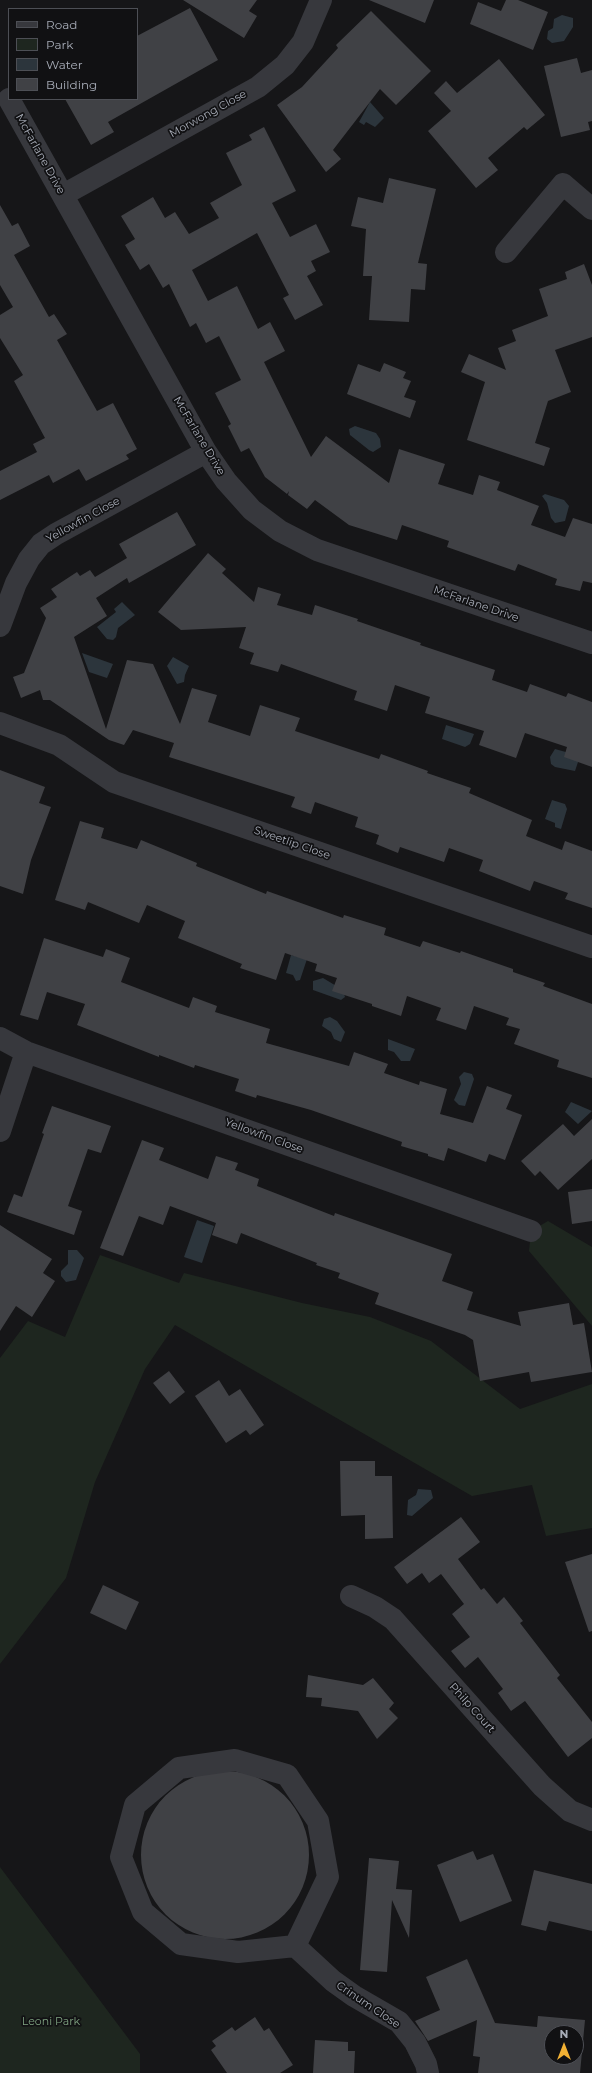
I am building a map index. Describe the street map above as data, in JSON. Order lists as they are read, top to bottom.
{
  "streets": {
    "street": [
      "Morwong Close",
      "McFarlane Drive",
      "Yellowfin Close",
      "Sweetlip Close",
      "Philp Court",
      "Crinum Close"
    ]
  },
  "crossings": [
    ["Morwong Close", "McFarlane Drive"],
    ["McFarlane Drive", "Yellowfin Close"]
  ],
  "parks": ["Leoni Park"],
  "legend": [
    "Road",
    "Park",
    "Water",
    "Building"
  ],
  "north": "top"
}
